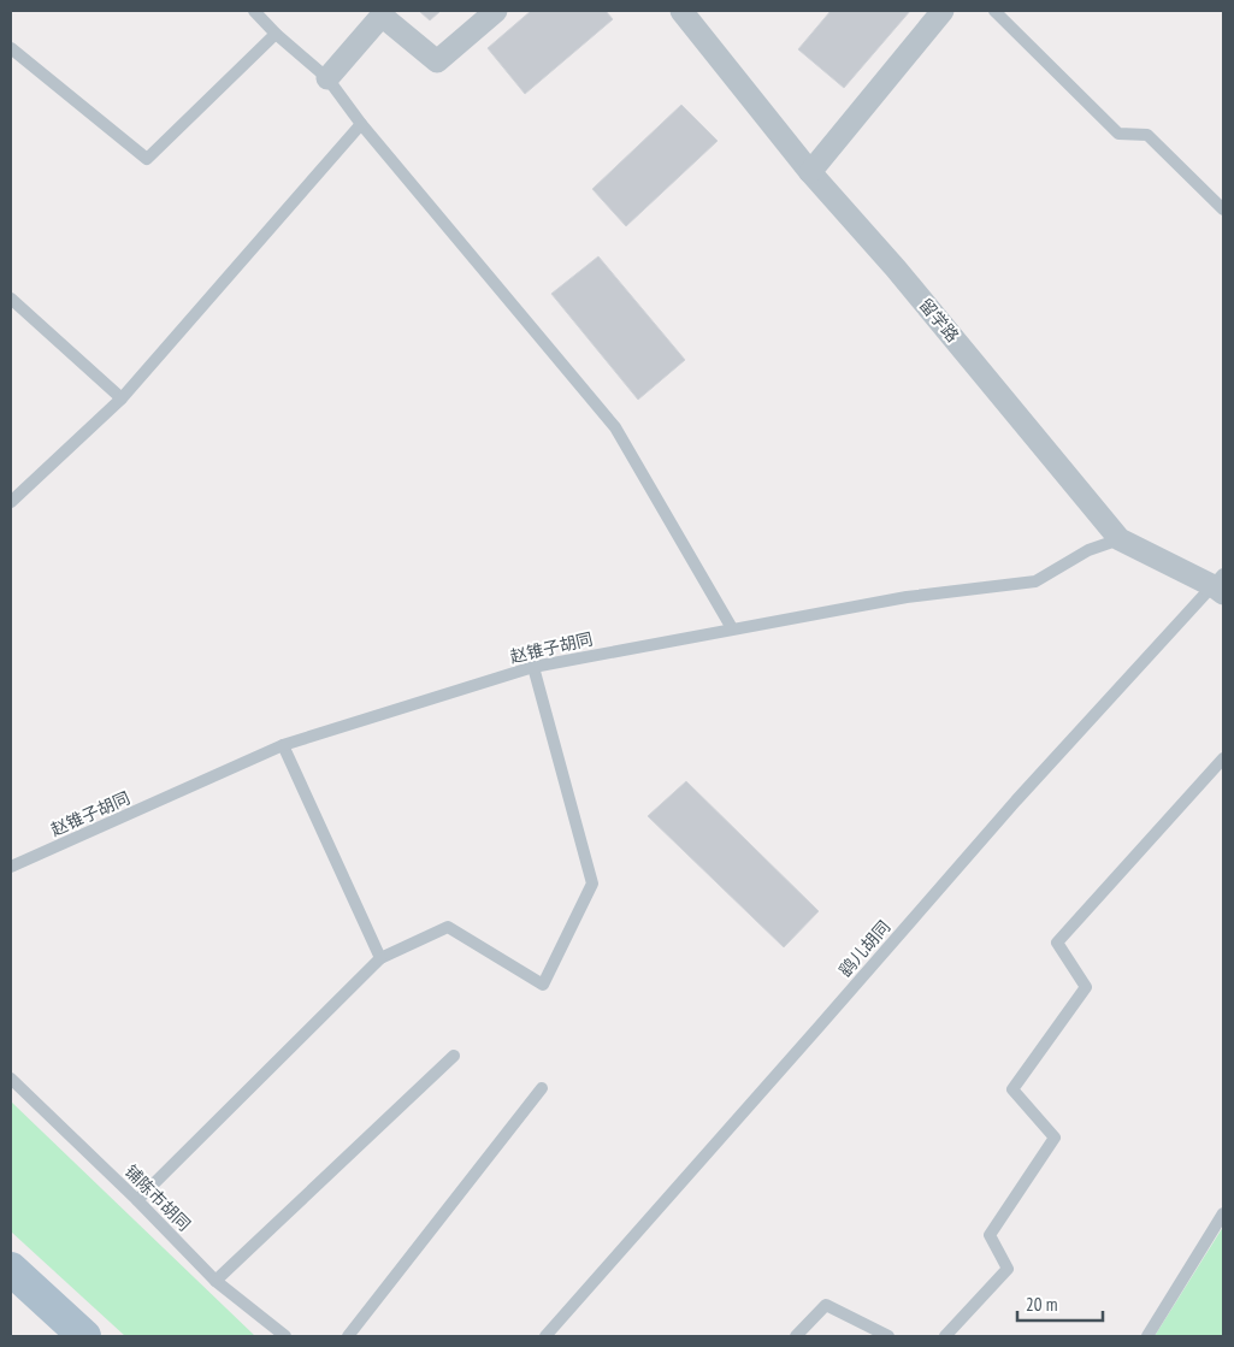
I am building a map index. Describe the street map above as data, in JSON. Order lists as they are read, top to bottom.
{
  "streets": {
    "street": ["留学路"],
    "lane": ["赵锥子胡同", "鹞儿胡同", "铺陈市胡同"]
  },
  "crossings": [
    ["留学路", "赵锥子胡同"],
    ["留学路", "鹞儿胡同"]
  ],
  "scale_bar": "20 m"
}
